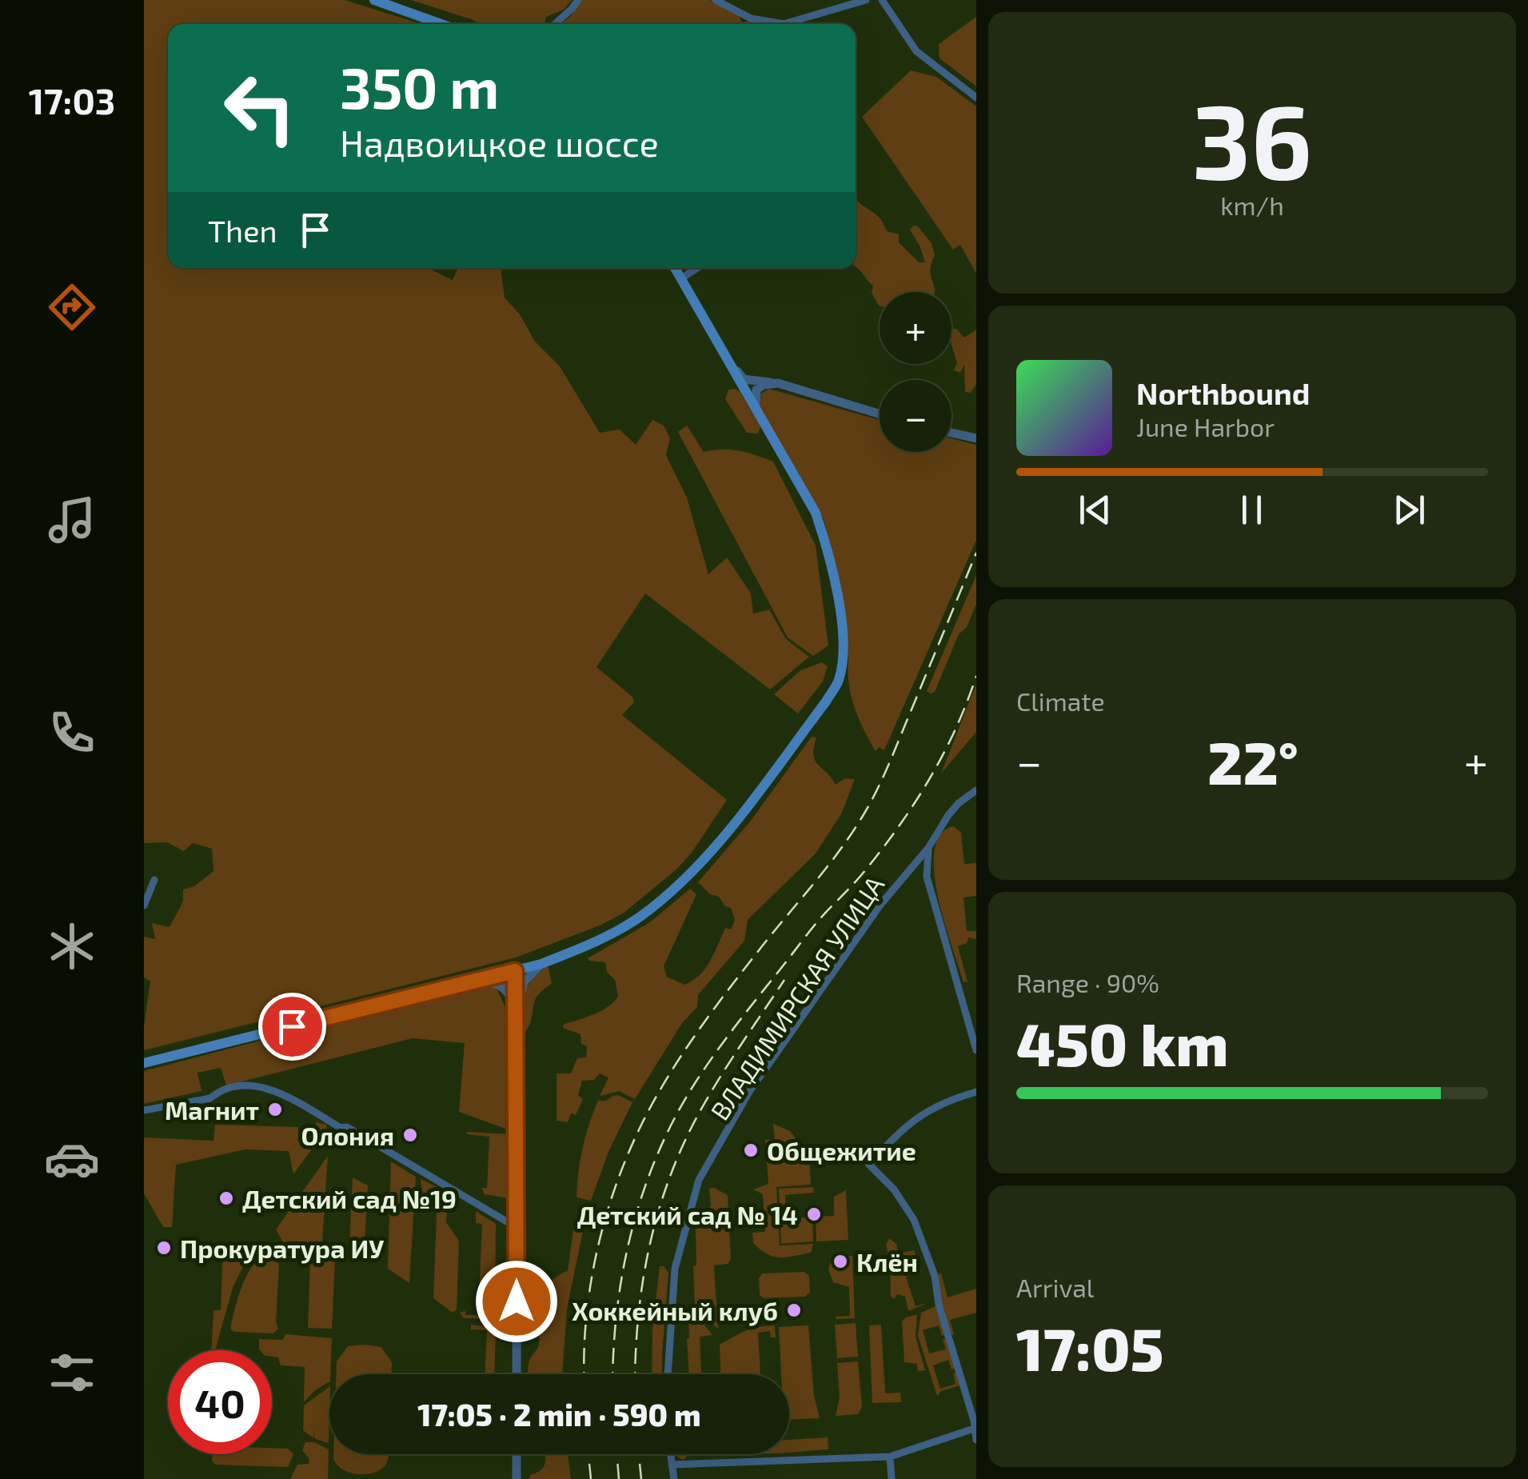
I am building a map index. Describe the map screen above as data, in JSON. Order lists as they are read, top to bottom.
{
  "streets": {
    "street": ["ВЛАДИМИРСКАЯ УЛИЦА"]
  },
  "places": [
    "Магнит",
    "Олония",
    "Общежитие",
    "Детский сад №19",
    "Детский сад № 14",
    "Прокуратура ИУ",
    "Клён",
    "Хоккейный клуб"
  ],
  "page": {
    "tabs": "17:03",
    "tile": [
      ["36", "km/h"],
      "Climate",
      ["Range · 90%", "450 km"],
      ["Arrival", "17:05"]
    ],
    "turn": ["350 m", "Надвоицкое шоссе"],
    "then": "Then",
    "map_buttons": ["+", "−"],
    "song": ["Northbound", "June Harbor"],
    "heat": ["−", "22°", "+"],
    "limit": "40",
    "trip": "17:05 · 2 min · 590 m"
  }
}
